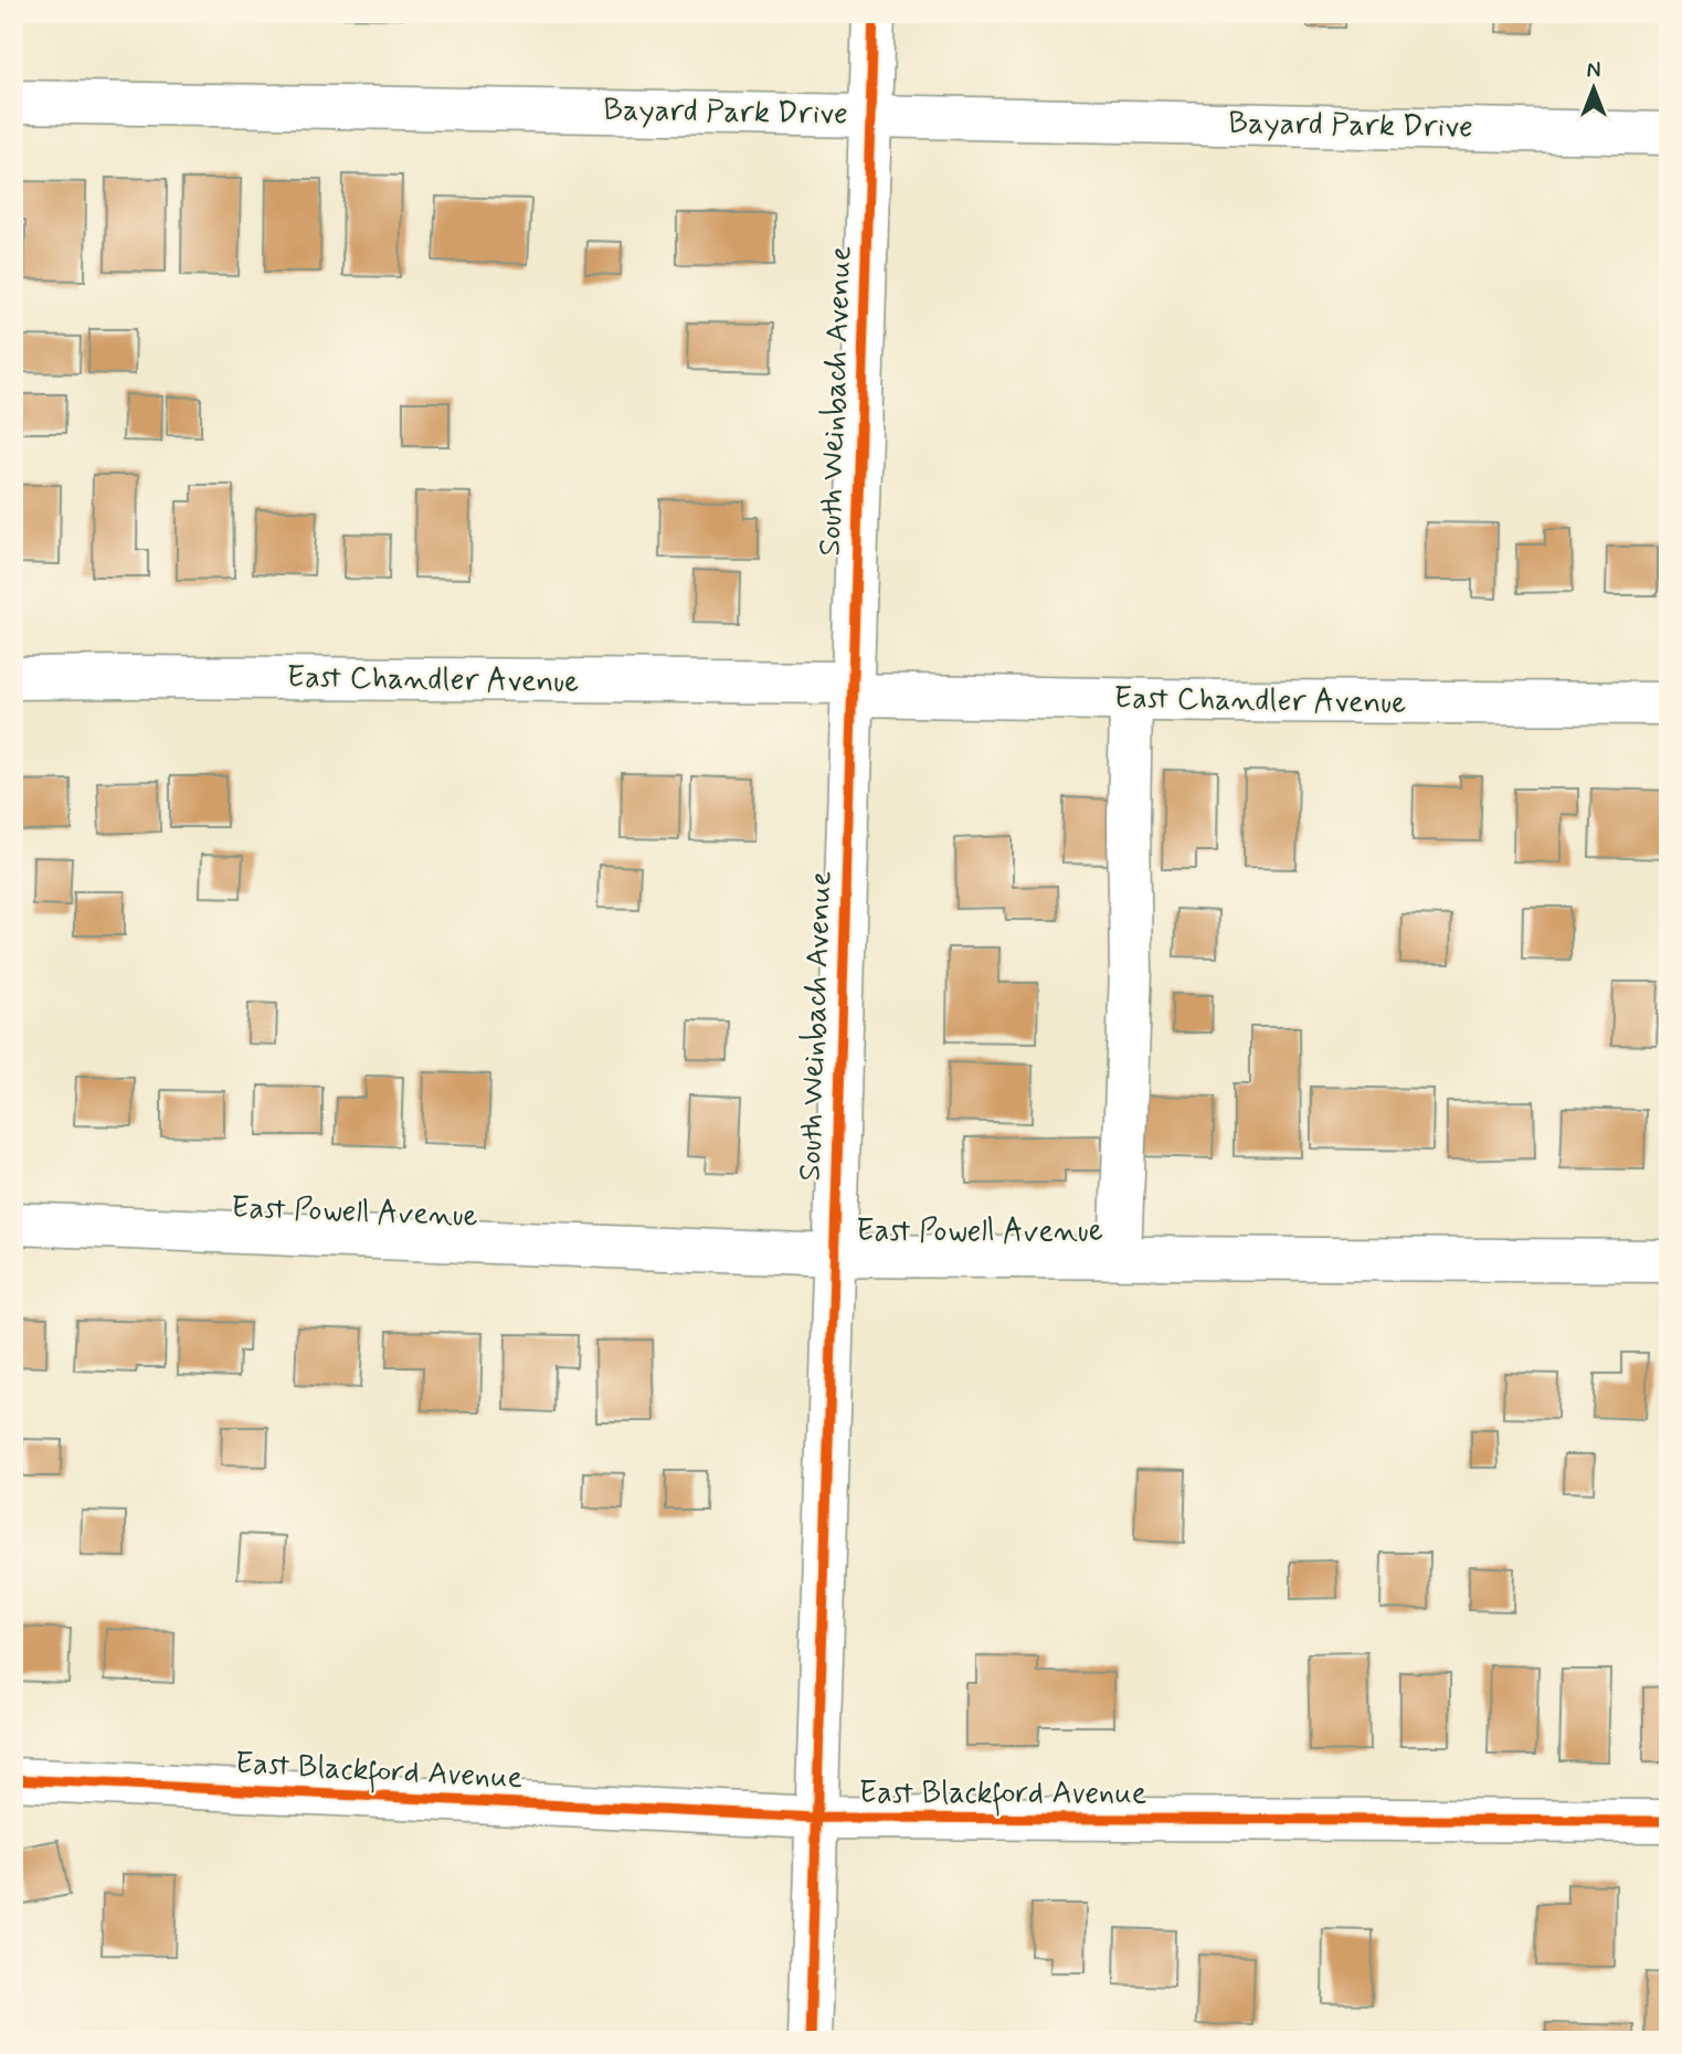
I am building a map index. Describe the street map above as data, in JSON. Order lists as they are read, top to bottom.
{
  "streets": {
    "street": [
      "Bayard Park Drive",
      "South Weinbach Avenue",
      "East Chandler Avenue",
      "East Powell Avenue",
      "East Blackford Avenue"
    ]
  },
  "crossings": [
    ["Bayard Park Drive", "South Weinbach Avenue"],
    ["South Weinbach Avenue", "East Chandler Avenue"],
    ["South Weinbach Avenue", "East Powell Avenue"],
    ["South Weinbach Avenue", "East Blackford Avenue"]
  ],
  "north": "top"
}
